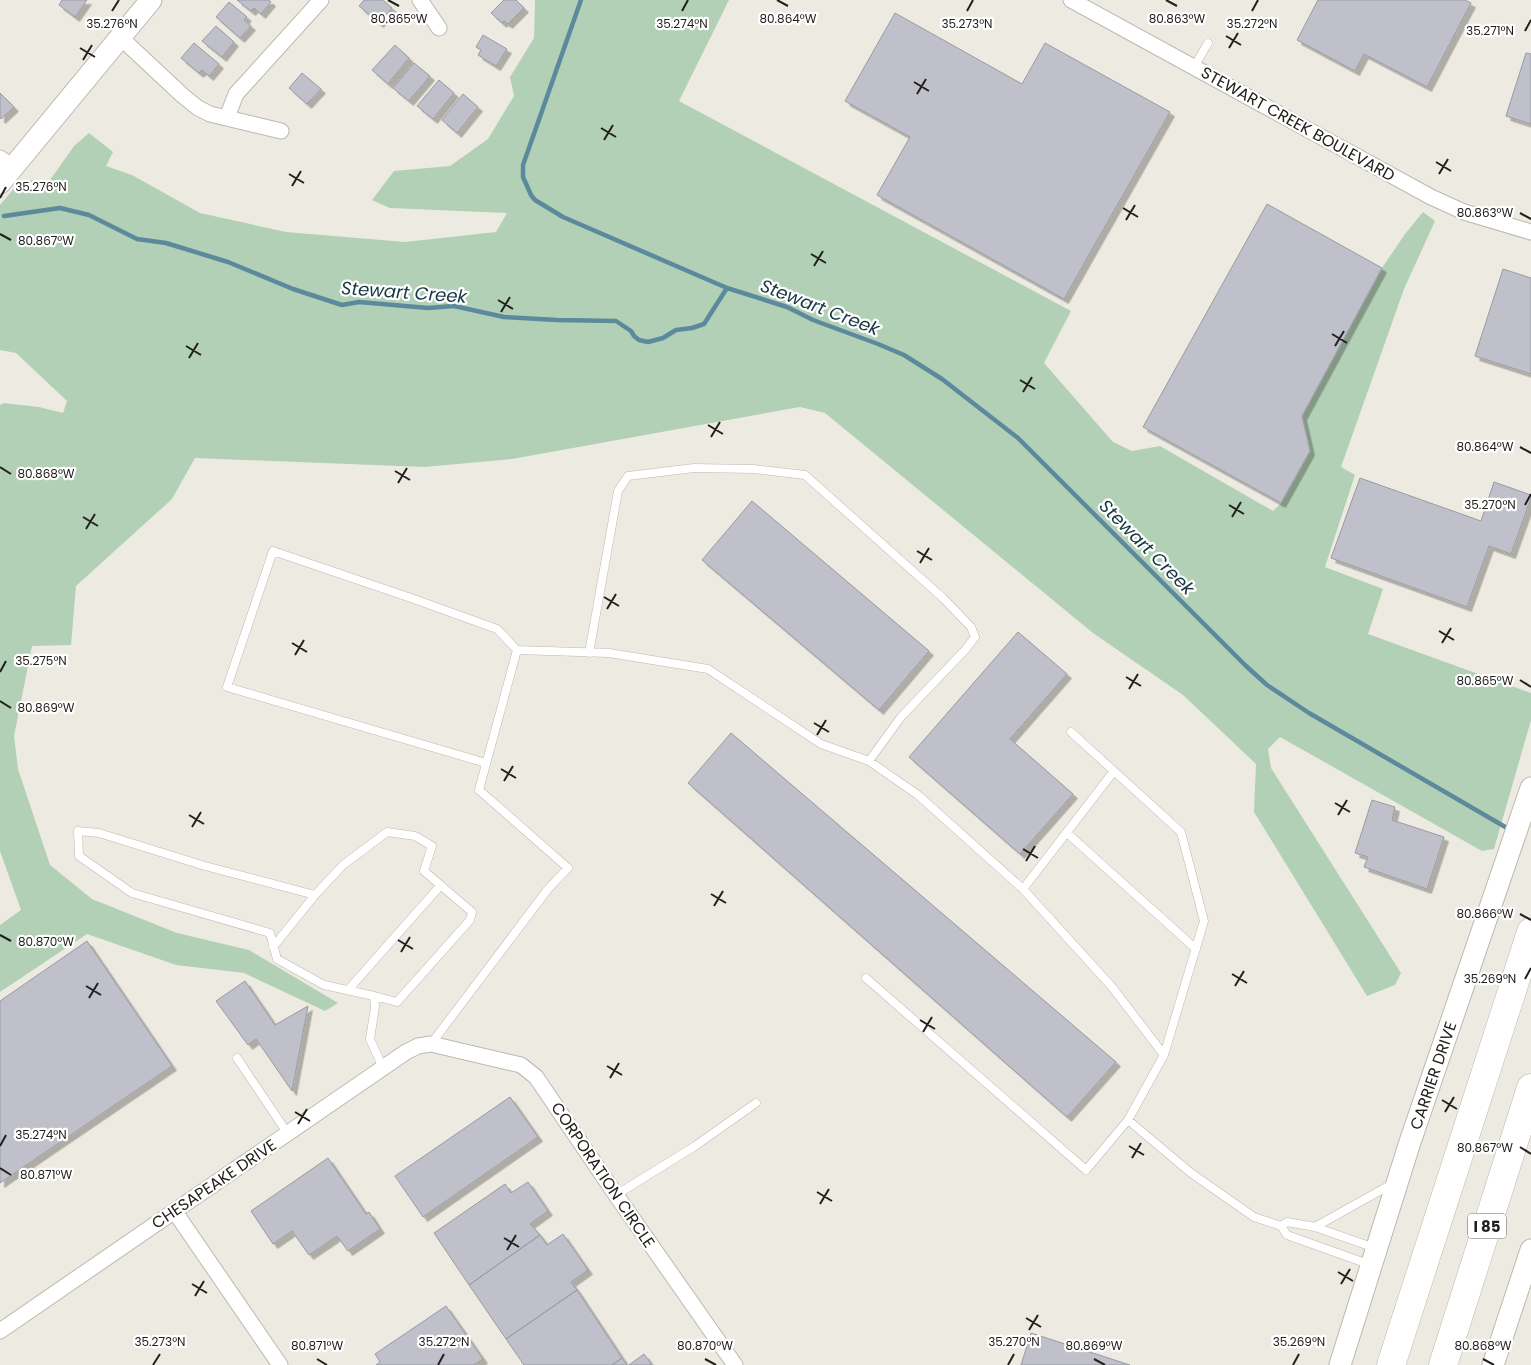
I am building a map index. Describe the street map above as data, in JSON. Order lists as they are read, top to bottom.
{
  "streets": {
    "highway": ["I 85"],
    "street": [
      "STEWART CREEK BOULEVARD",
      "CARRIER DRIVE",
      "CORPORATION CIRCLE",
      "CHESAPEAKE DRIVE"
    ]
  },
  "crossings": [
    ["CORPORATION CIRCLE", "CHESAPEAKE DRIVE"]
  ],
  "water": ["Stewart Creek"],
  "coordinates": [
    "80.865°W",
    "80.863°W",
    "80.864°W",
    "35.274°N",
    "35.276°N",
    "35.273°N",
    "35.272°N",
    "35.271°N",
    "80.867°W",
    "80.868°W",
    "35.270°N",
    "35.275°N",
    "80.869°W",
    "80.866°W",
    "80.870°W",
    "35.269°N",
    "80.871°W"
  ]
}
